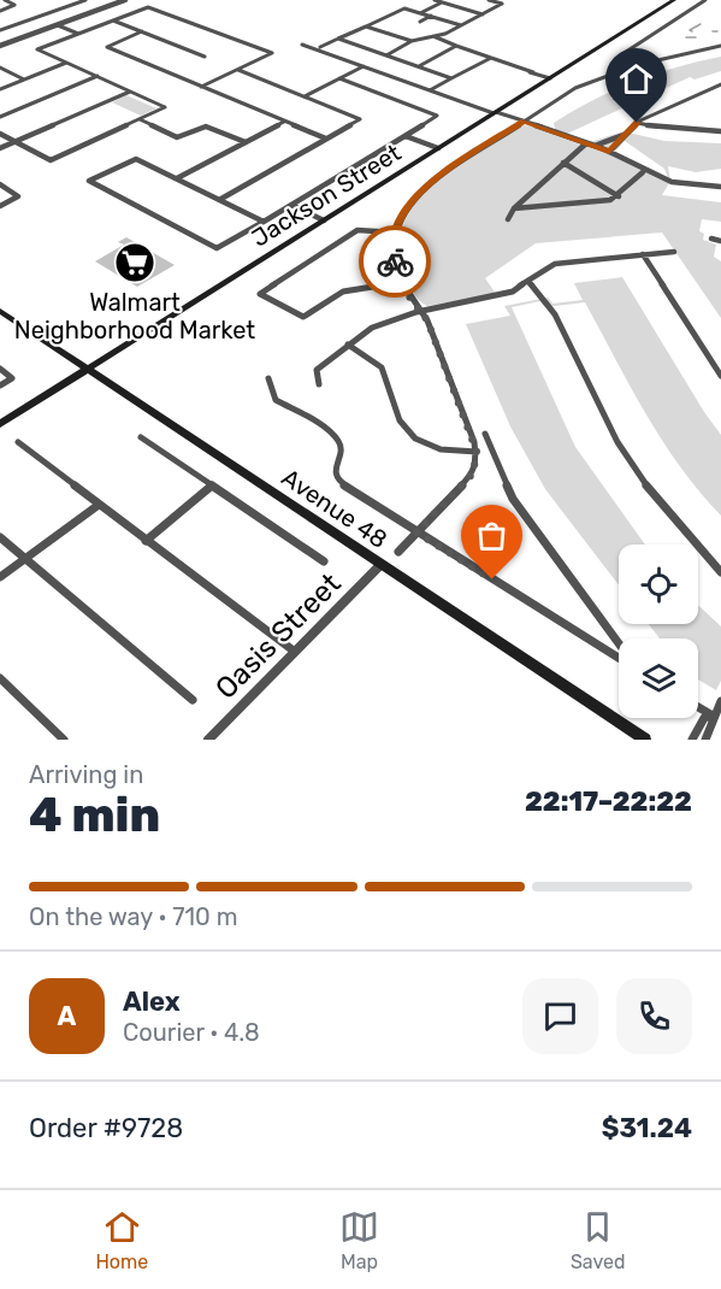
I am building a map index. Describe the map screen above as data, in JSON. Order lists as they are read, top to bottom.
{
  "streets": {
    "main road": ["Jackson Street", "Avenue 48"],
    "street": ["Oasis Street"]
  },
  "crossings": [
    ["Jackson Street", "Avenue 48"],
    ["Avenue 48", "Oasis Street"]
  ],
  "places": {
    "supermarket": ["Walmart Neighborhood Market"]
  },
  "page": {
    "heading": ["4 min", "Arriving in", "22:17–22:22"],
    "panel": [
      "Alex",
      "Courier · 4.8",
      "Order #9728",
      "$31.24"
    ],
    "bar": "On the way · 710 m",
    "round": "A",
    "tabs": ["Home", "Map", "Saved"]
  }
}
